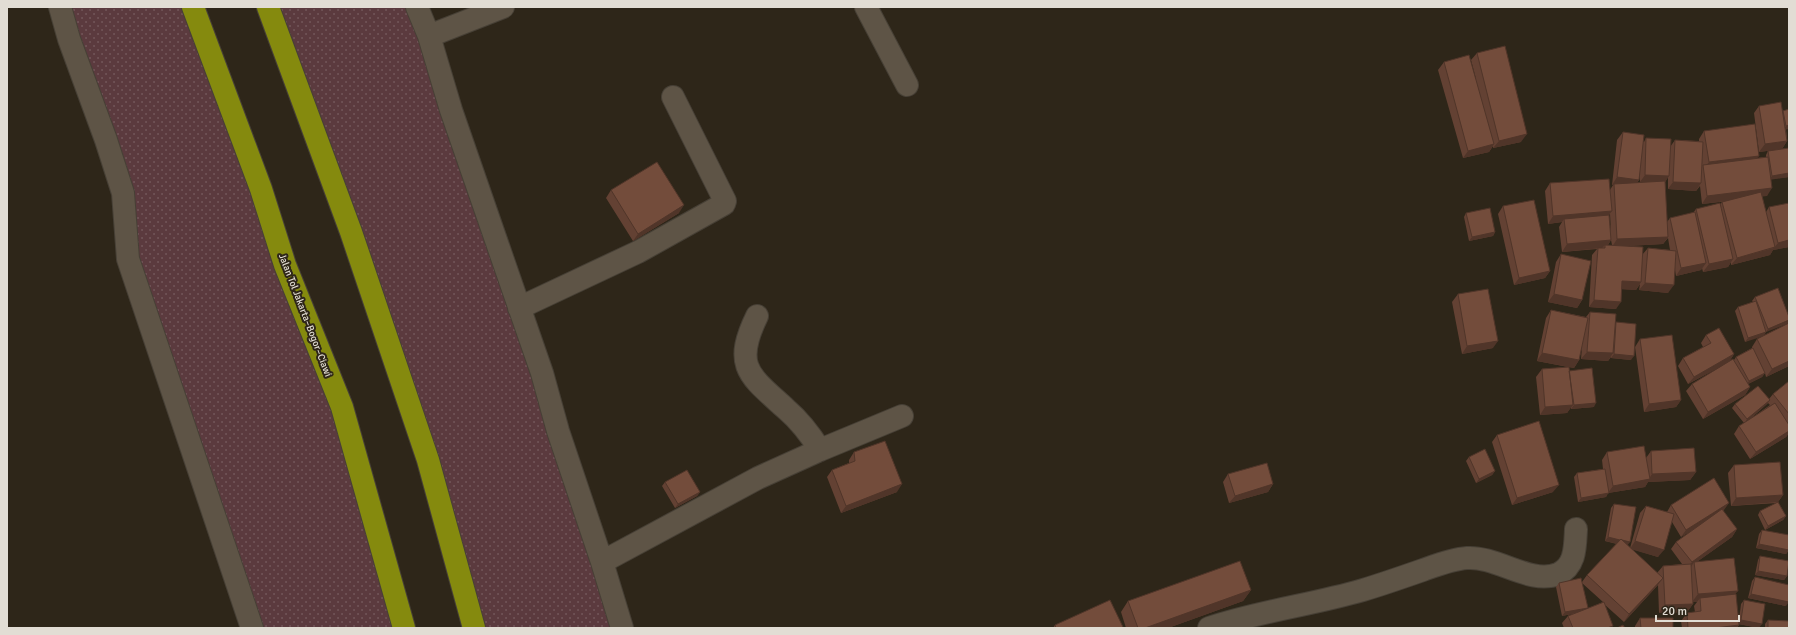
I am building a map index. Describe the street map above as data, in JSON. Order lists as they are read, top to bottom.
{
  "streets": {
    "highway": ["Jalan Tol Jakarta–Bogor–Ciawi"]
  },
  "scale_bar": "20 m"
}
